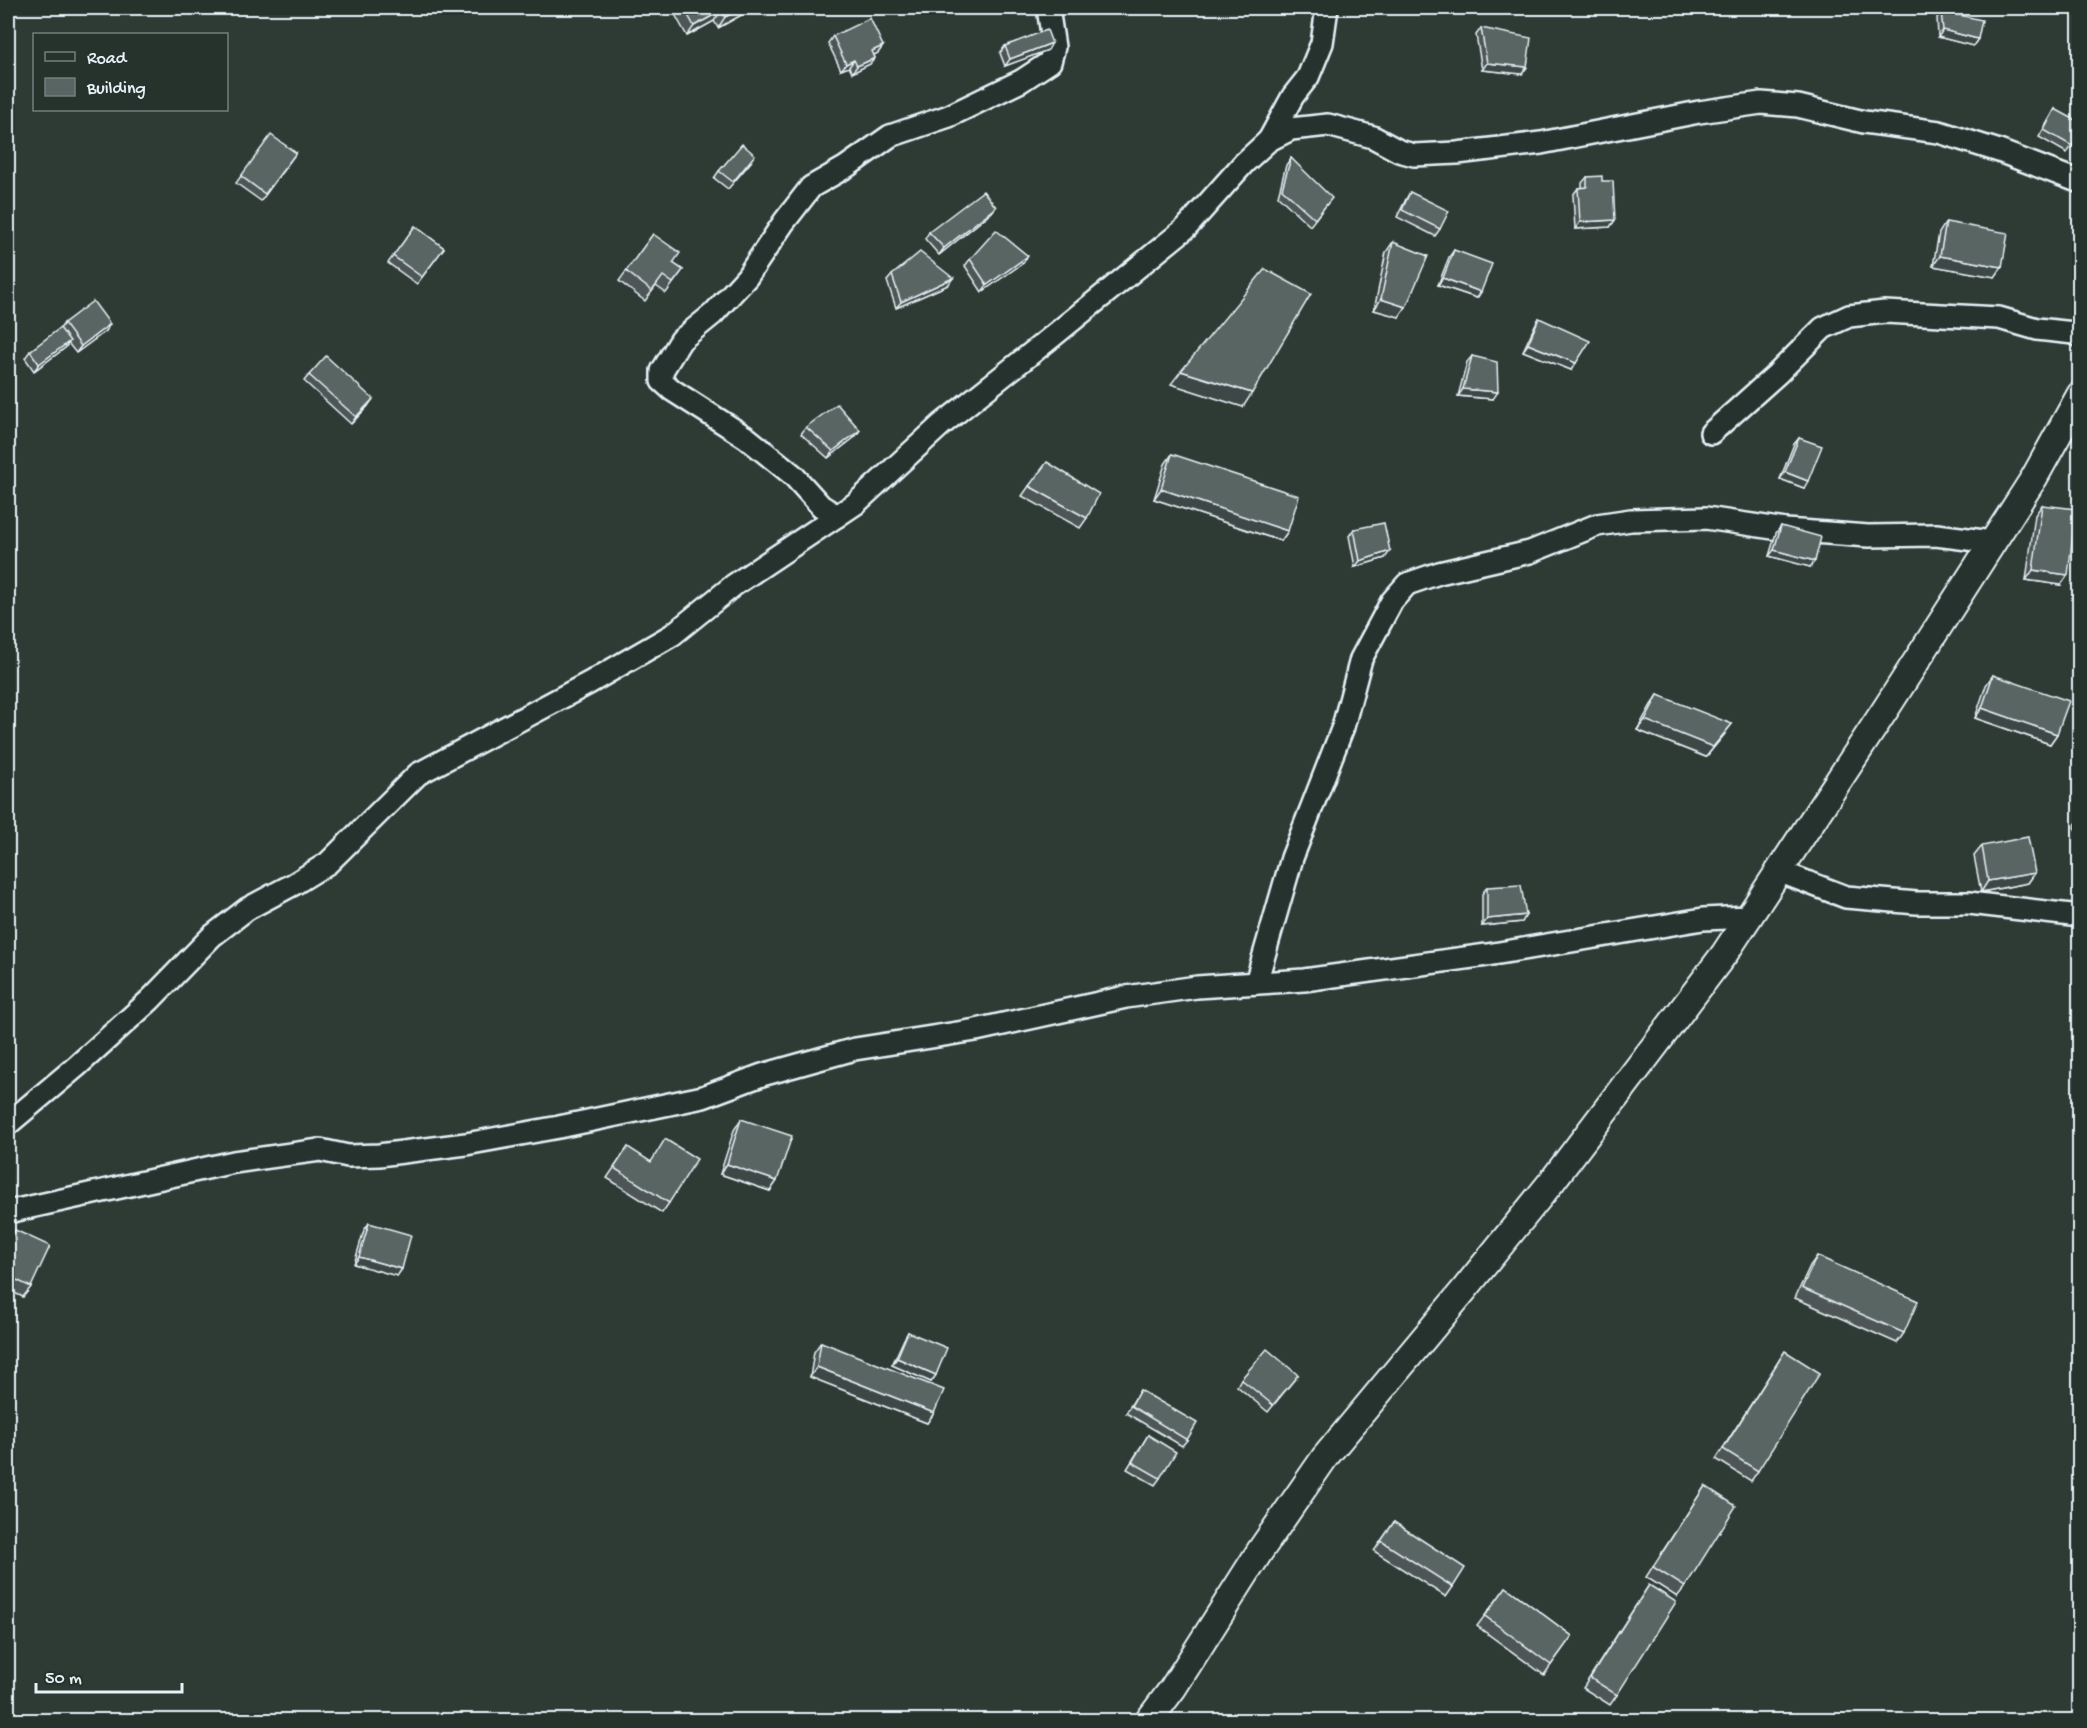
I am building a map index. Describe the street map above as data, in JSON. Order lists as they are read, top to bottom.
{
  "legend": ["Road", "Building"],
  "scale_bar": "50 m"
}
